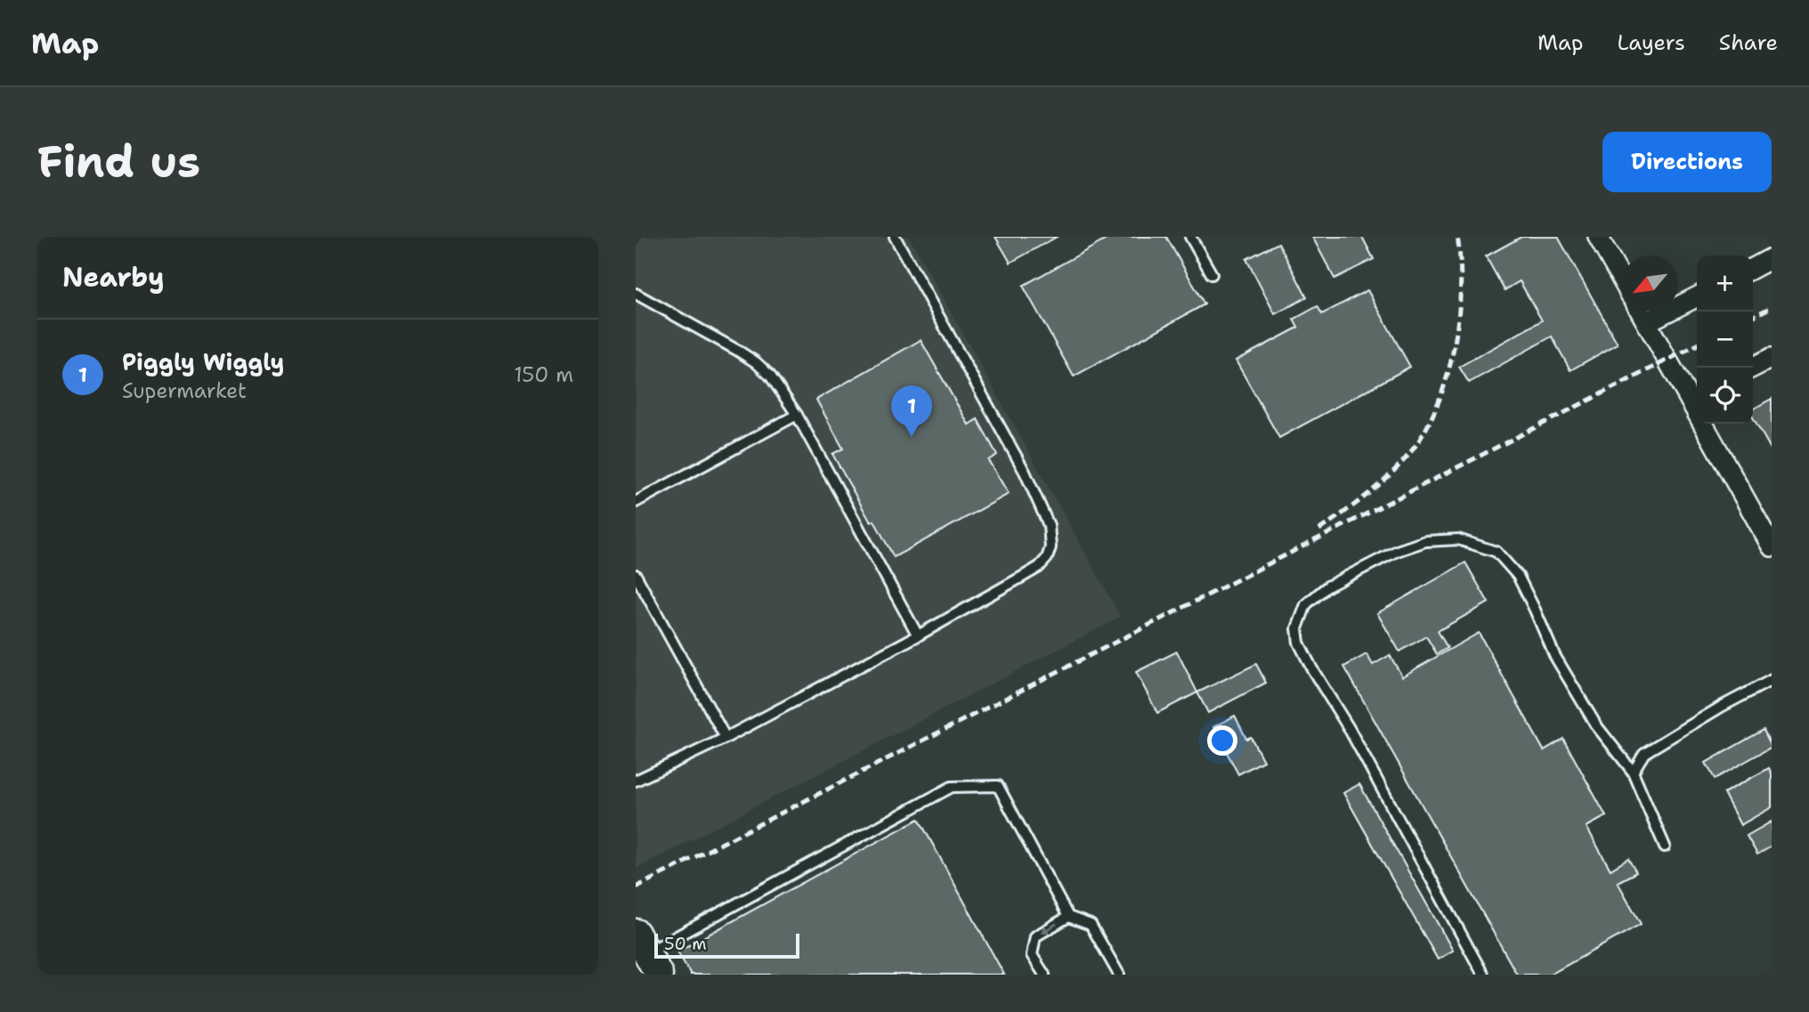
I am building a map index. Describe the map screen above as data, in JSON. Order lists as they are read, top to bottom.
{
  "scale_bar": "50 m",
  "north": "bottom left",
  "page": {
    "header": "Map",
    "nav": ["Map", "Layers", "Share"],
    "buttons": "Directions",
    "title": "Find us",
    "heading": "Nearby",
    "map_buttons": ["+", "−"],
    "list": [
      {
        "mark": "1",
        "name": "Piggly Wiggly",
        "note": "Supermarket",
        "value": "150 m"
      }
    ],
    "pins": "1",
    "scale": "50 m"
  }
}
